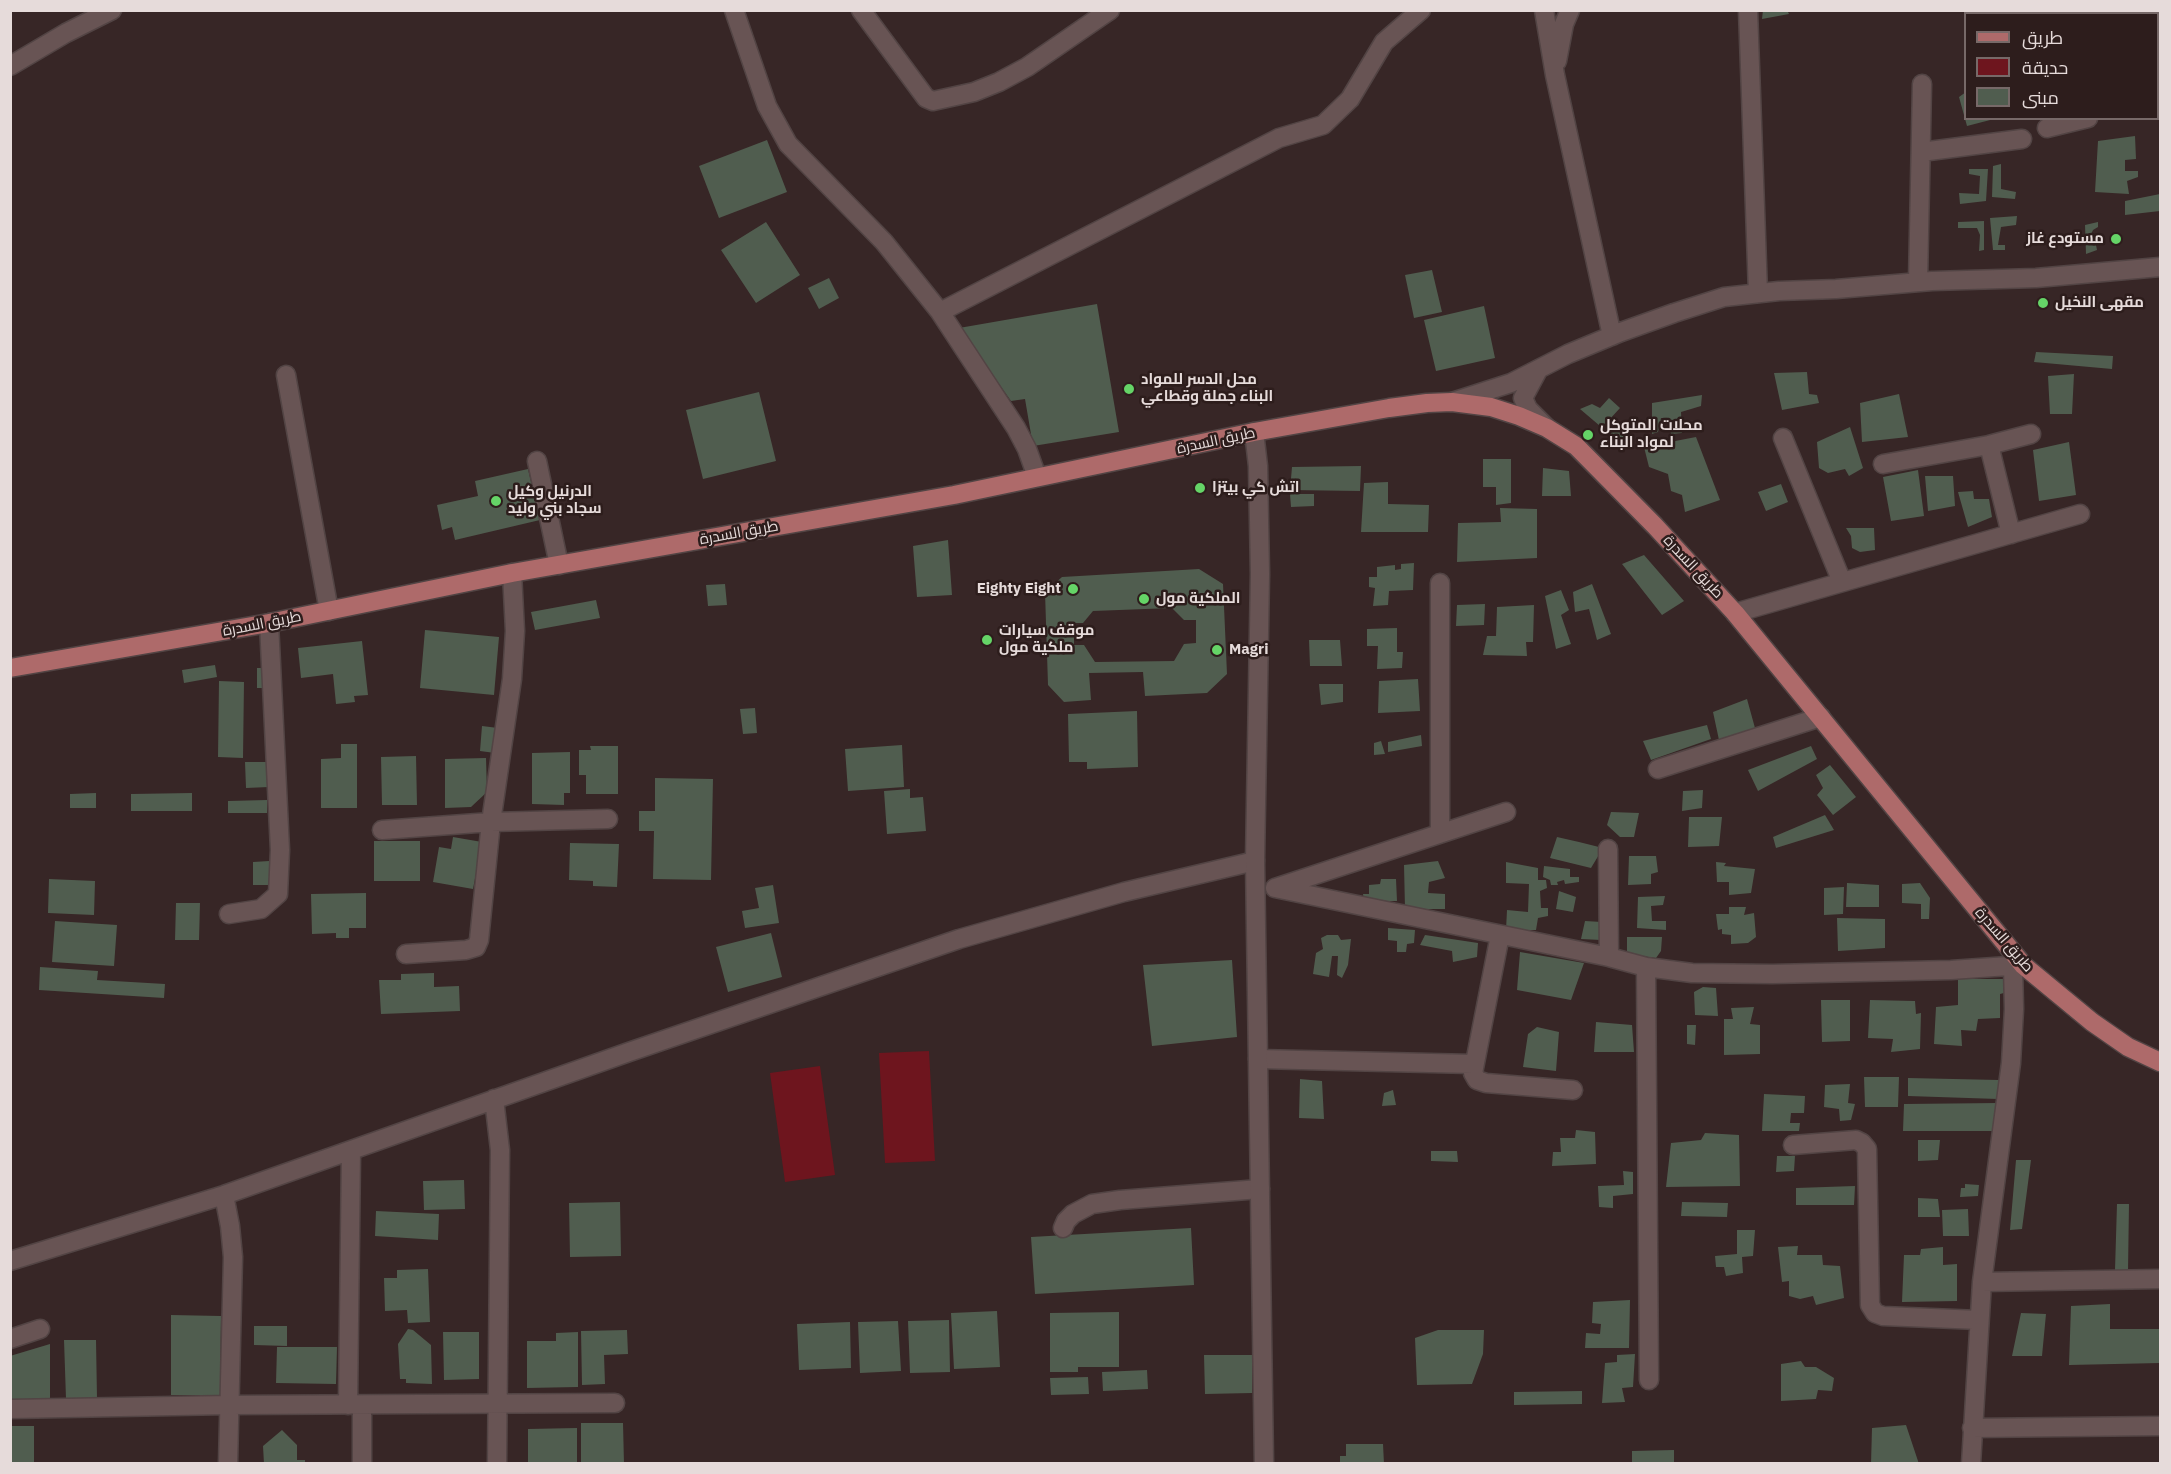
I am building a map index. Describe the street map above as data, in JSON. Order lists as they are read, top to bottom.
{
  "streets": {
    "main road": ["طريق السدرة"]
  },
  "places": [
    "مستودع غاز",
    "مقهى النخيل",
    "محل الدسر للمواد البناء جملة وقطاعي",
    "محلات المتوكل لمواد البناء",
    "اتش كي بيتزا",
    "الدرنيل وكيل سجاد بني وليد",
    "Eighty Eight",
    "الملكية مول",
    "موقف سيارات ملكية مول",
    "Magri"
  ],
  "legend": ["طريق", "حديقة", "مبنى"]
}
